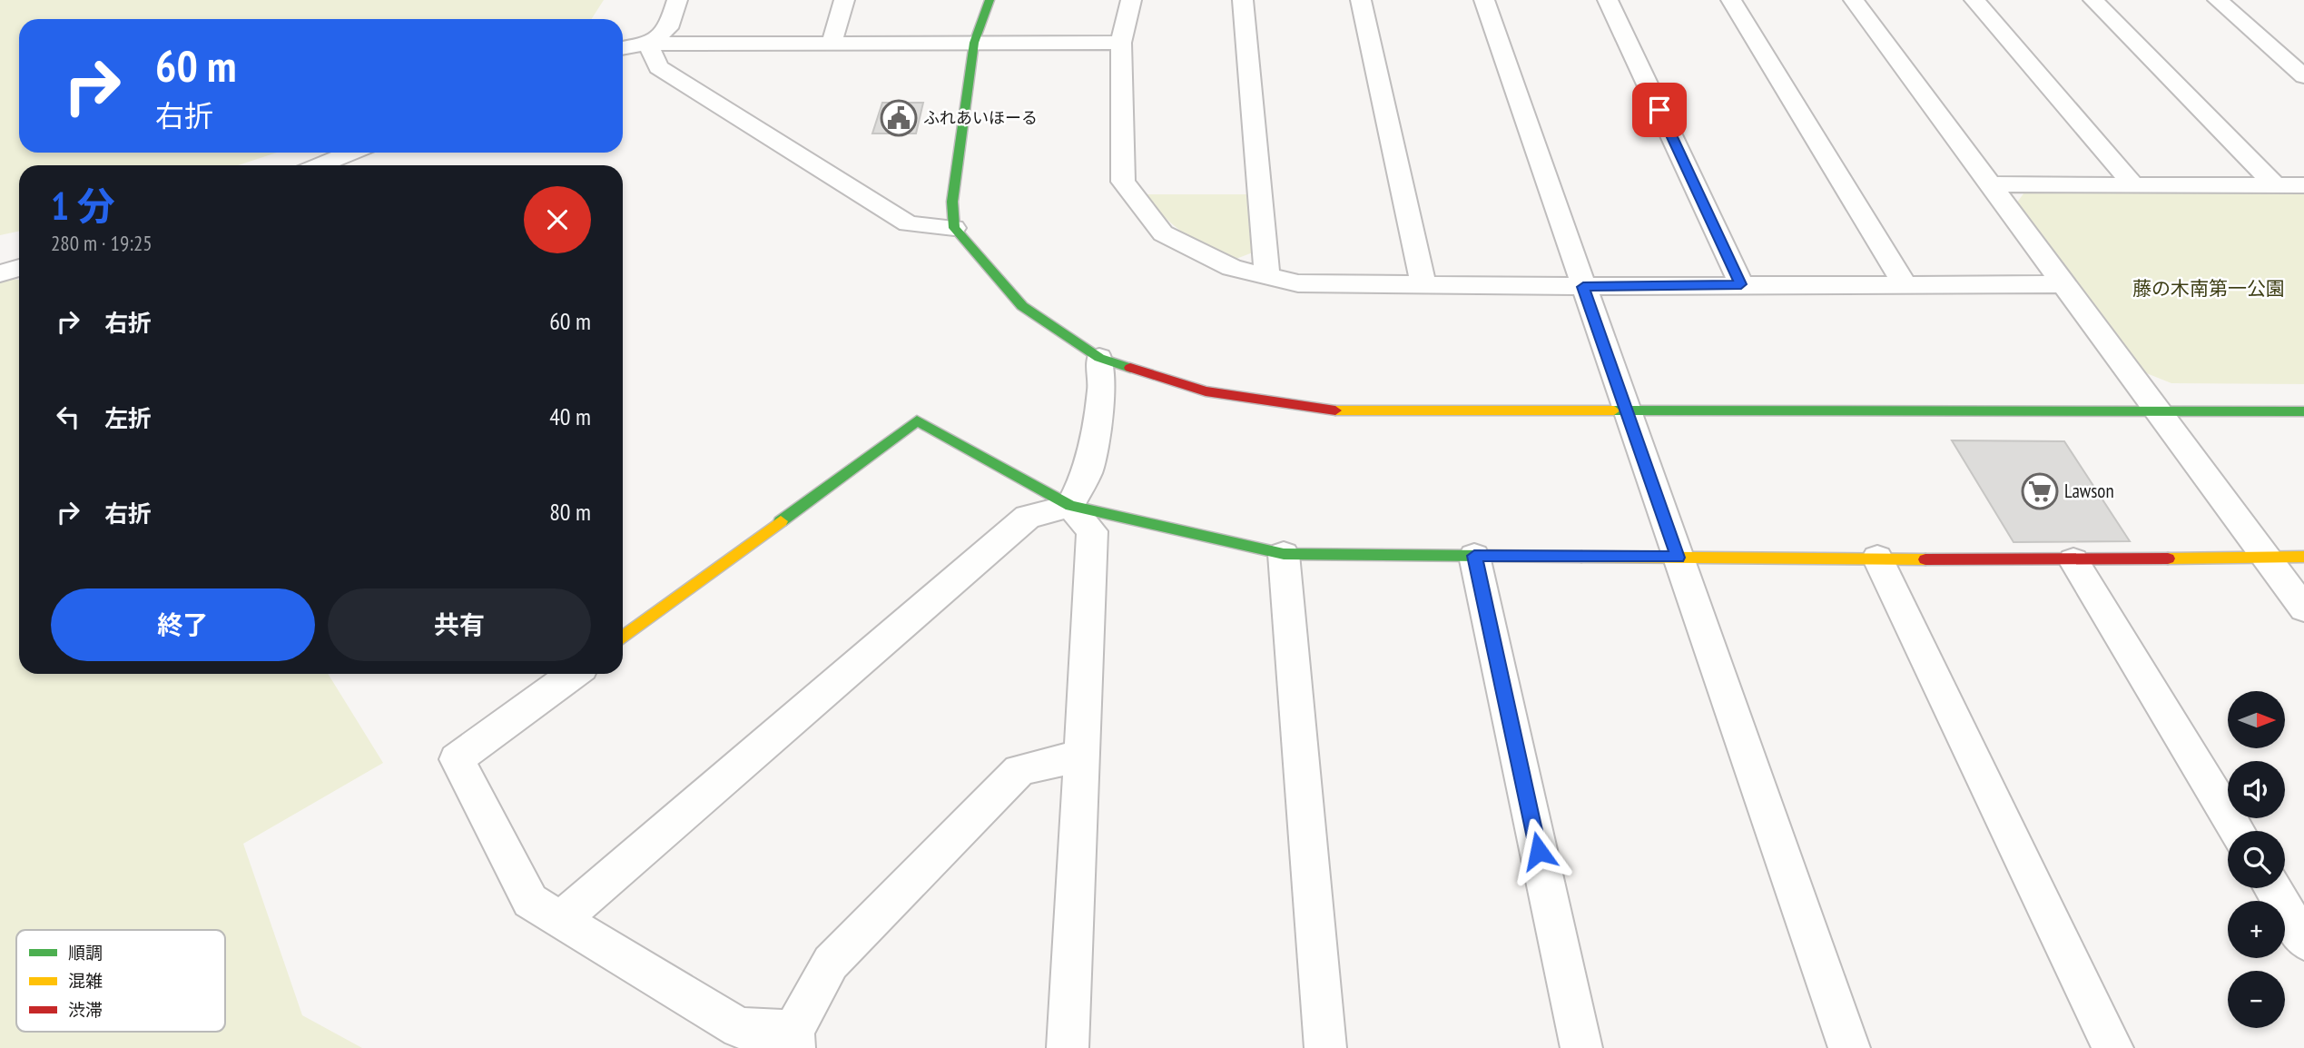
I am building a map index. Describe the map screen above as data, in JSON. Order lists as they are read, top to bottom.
{
  "parks": ["藤の木南第一公園"],
  "places": {
    "public building": ["ふれあいほーる"],
    "supermarket": ["Lawson"]
  },
  "legend": ["順調", "混雑", "渋滞"],
  "north": "right",
  "page": {
    "turn": ["60 m", "右折"],
    "heading": ["1 分", "280 m · 19:25"],
    "list": [
      {
        "name": "右折",
        "value": "60 m"
      },
      {
        "name": "左折",
        "value": "40 m"
      },
      {
        "name": "右折",
        "value": "80 m"
      }
    ],
    "buttons": ["終了", "共有"],
    "map_buttons": ["+", "−"]
  }
}
